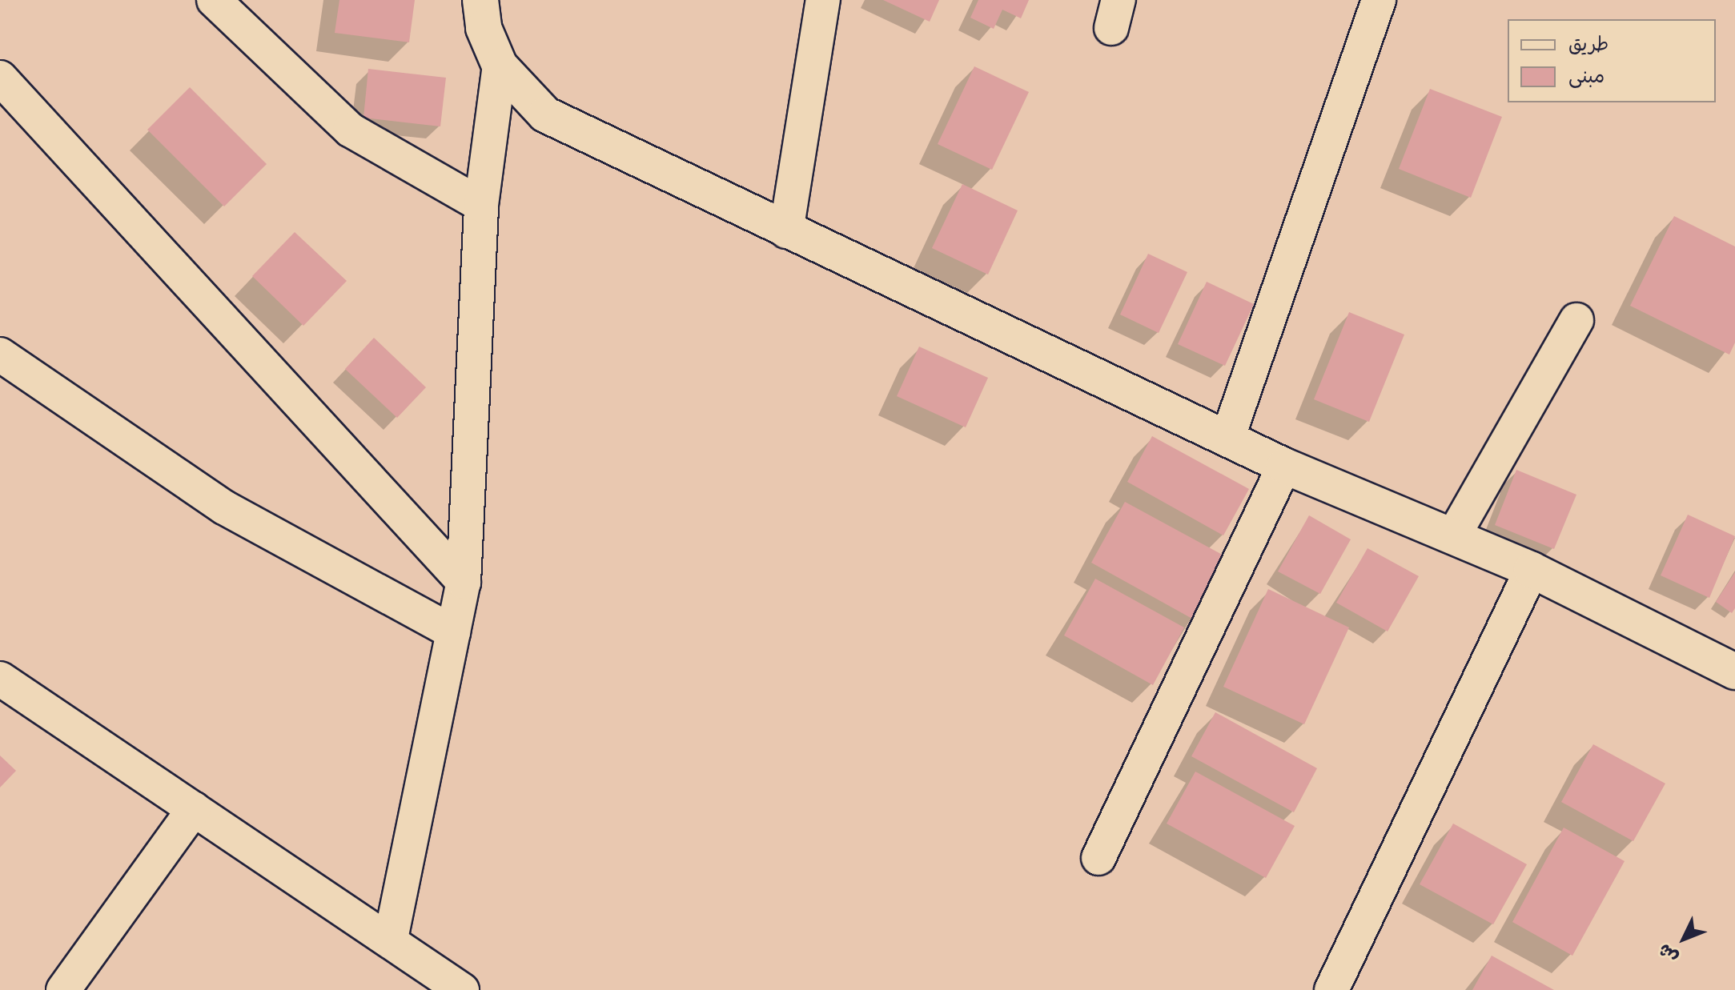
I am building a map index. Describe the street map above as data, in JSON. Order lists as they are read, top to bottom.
{
  "legend": ["طريق", "مبنى"],
  "north": "bottom left"
}
